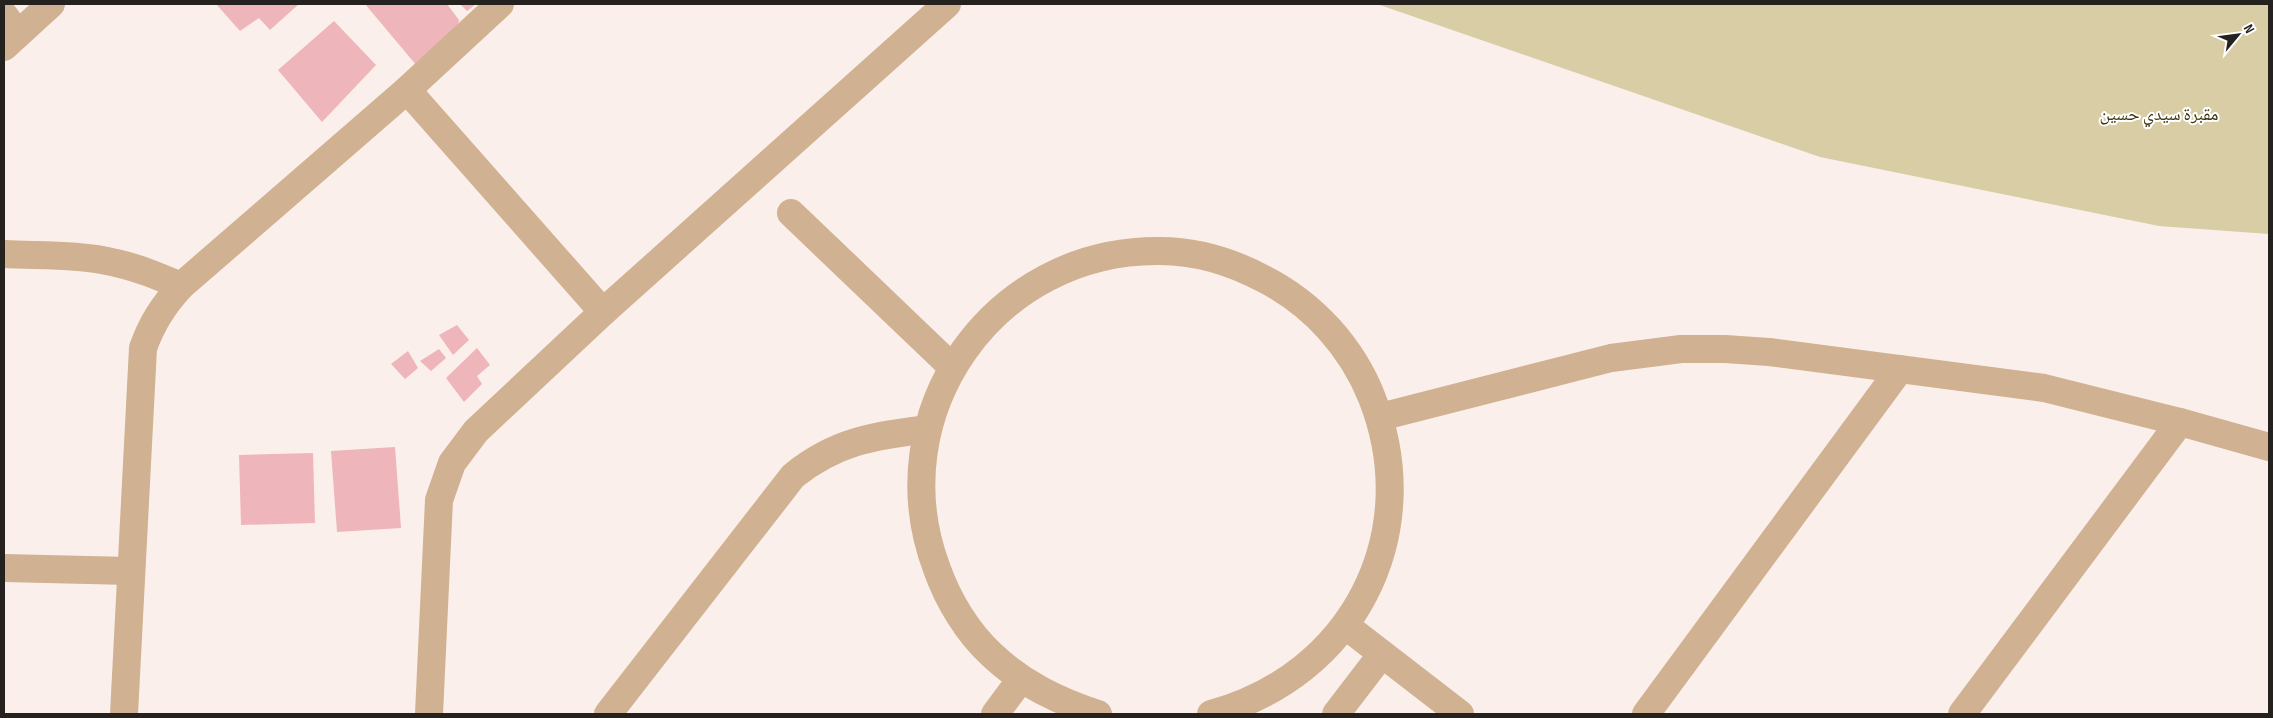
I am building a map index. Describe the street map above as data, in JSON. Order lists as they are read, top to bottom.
{
  "parks": ["مقبرة سيدي حسين"],
  "north": "top right"
}
